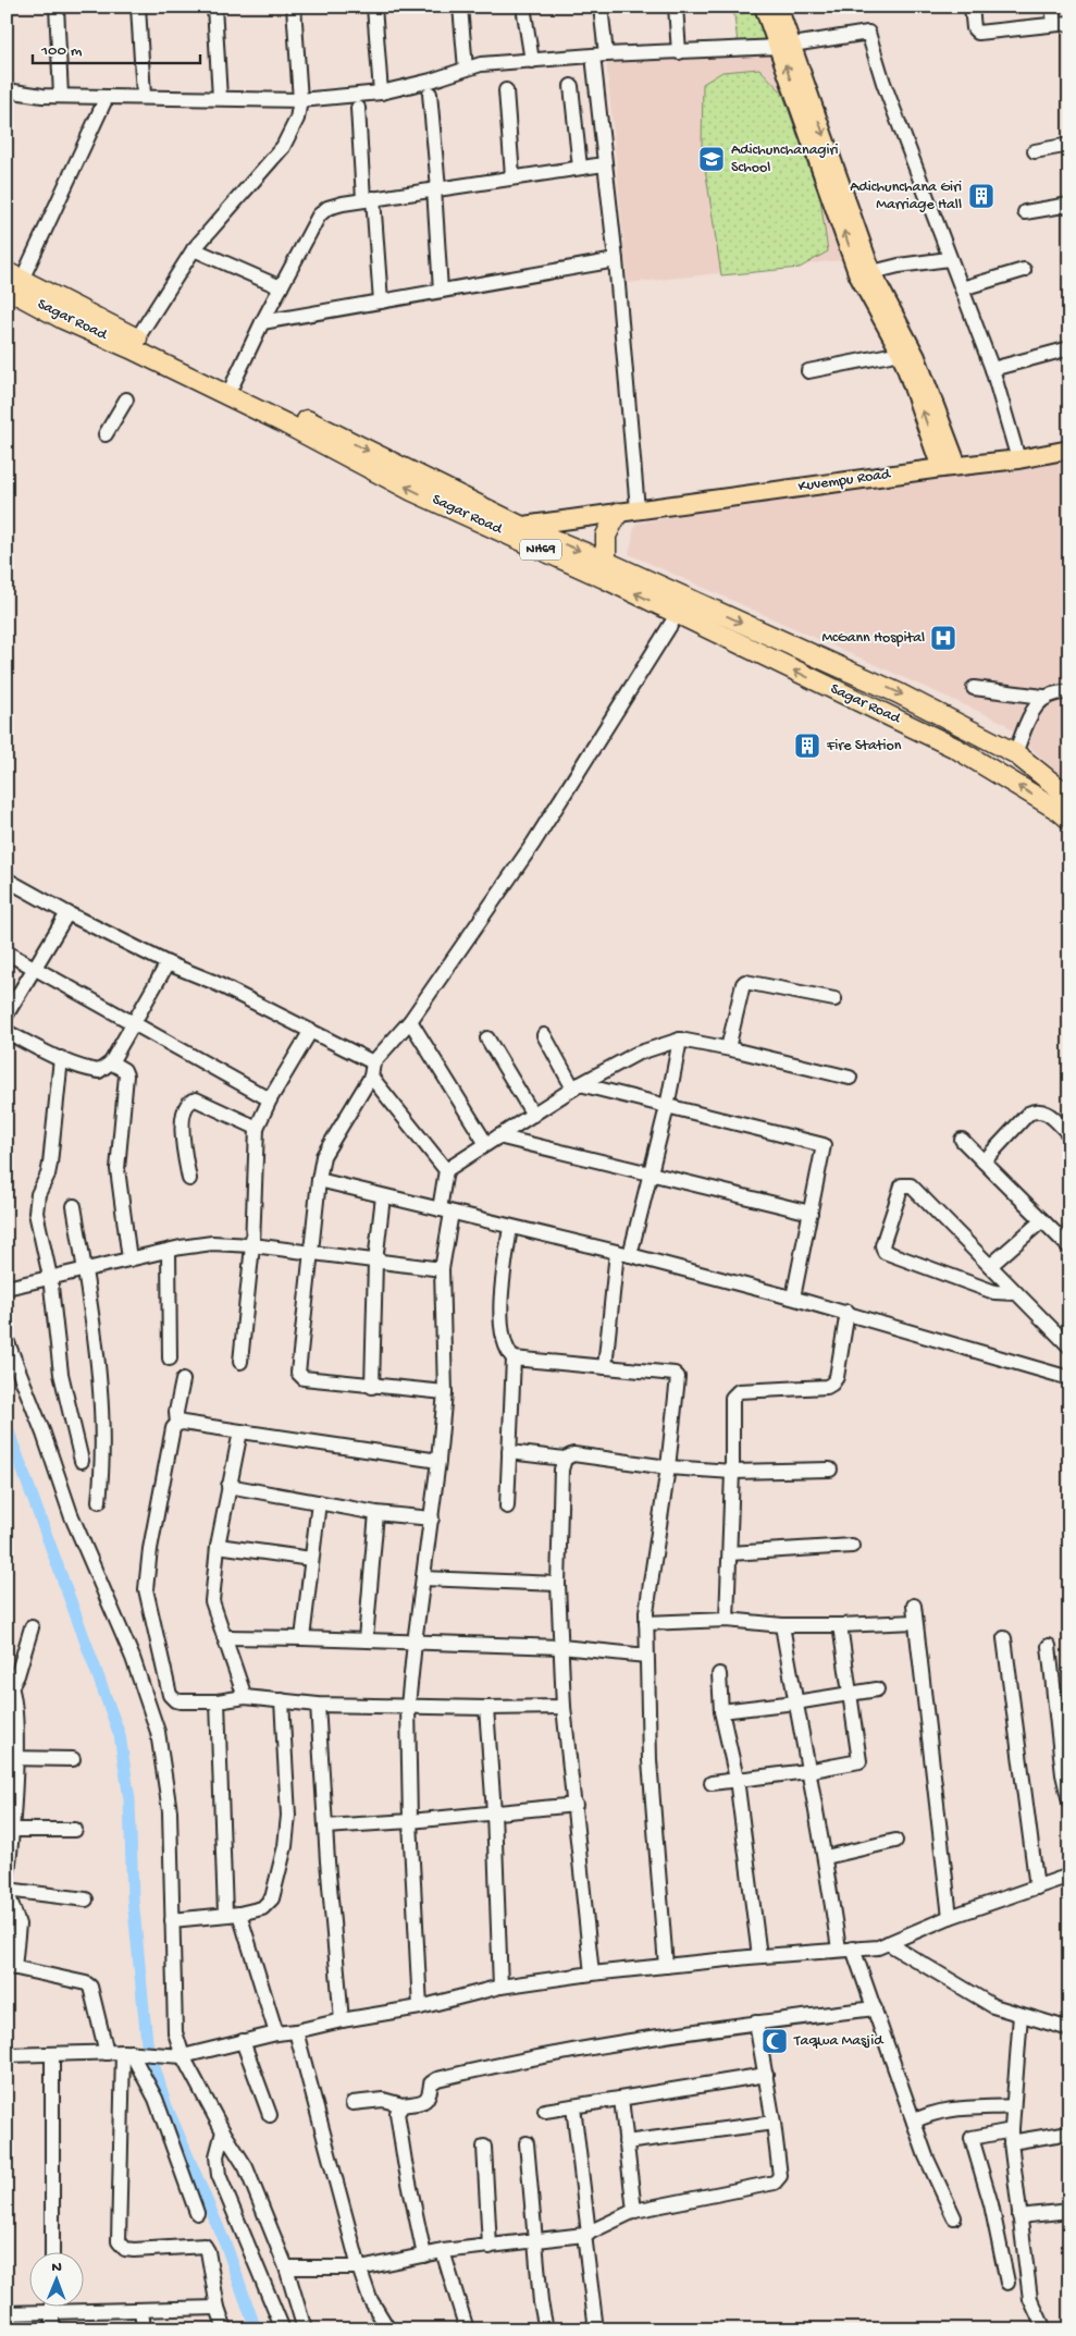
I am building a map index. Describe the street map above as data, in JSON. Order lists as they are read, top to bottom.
{
  "streets": {
    "highway": ["Sagar Road", "NH69"],
    "main road": ["Kuvempu Road"]
  },
  "crossings": [
    ["Sagar Road", "Kuvempu Road"]
  ],
  "places": {
    "school or university": ["Adichunchanagiri School"],
    "building": ["Adichunchana Giri Marriage Hall", "Fire Station"],
    "hospital": ["McGann Hospital"],
    "mosque": ["Taqwa Masjid"]
  },
  "scale_bar": "100 m",
  "north": "top"
}
